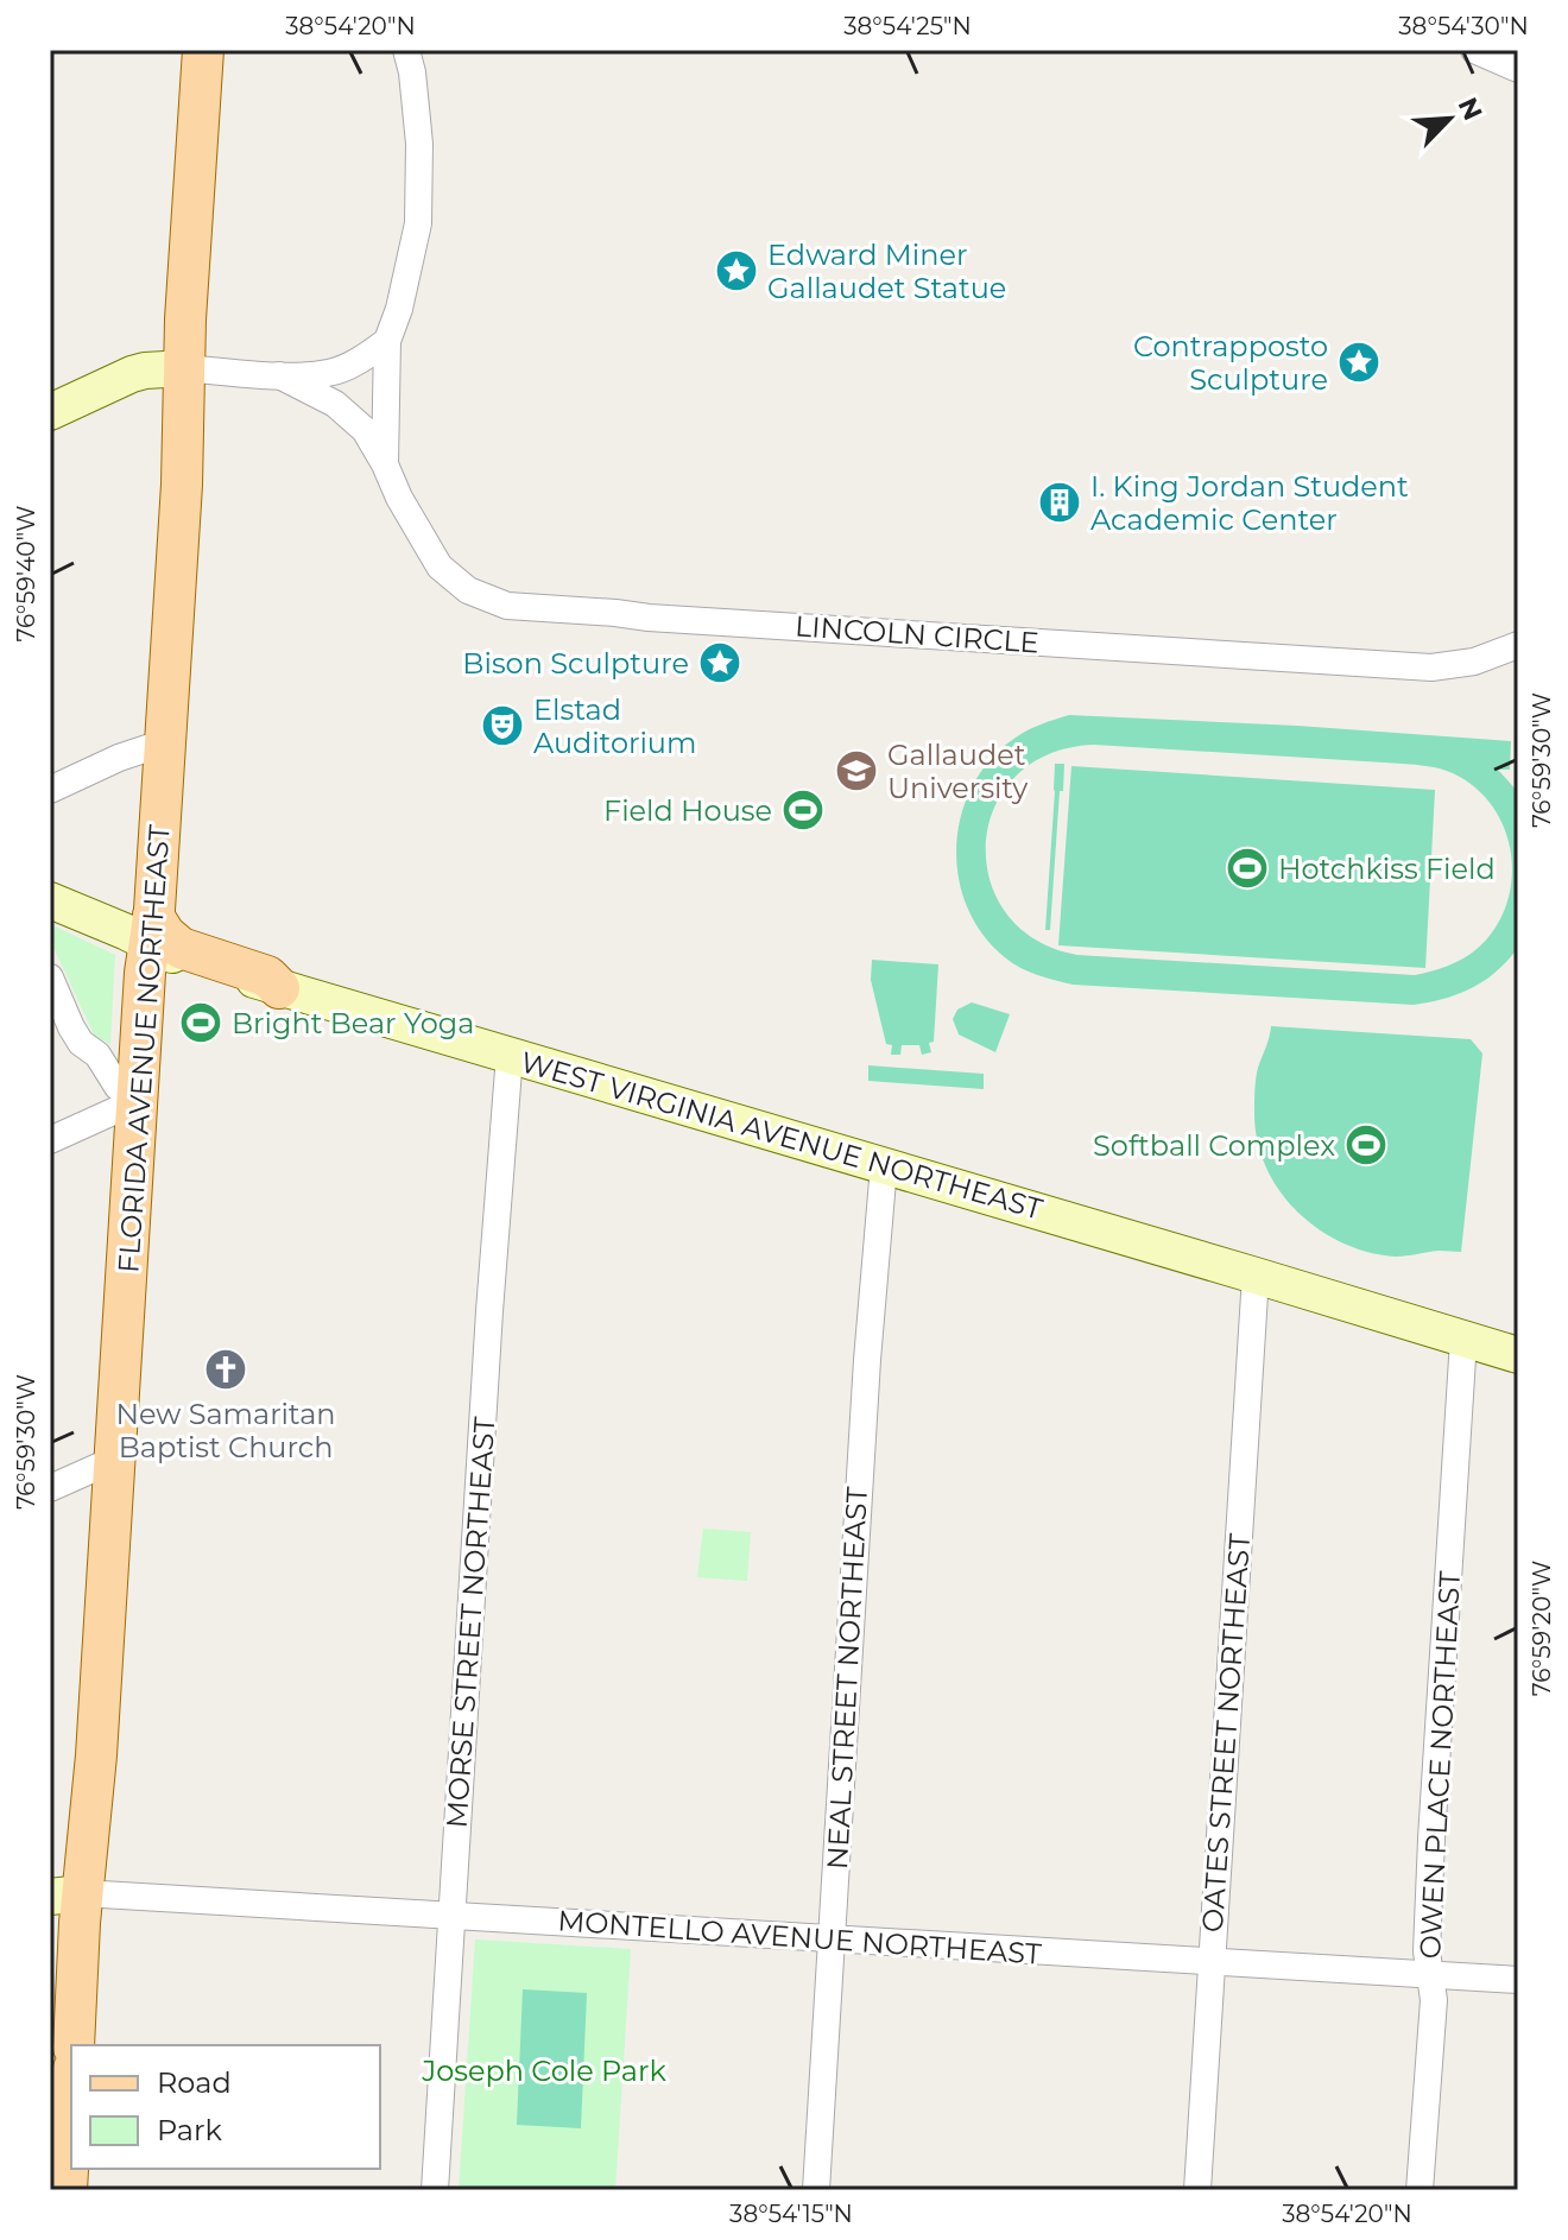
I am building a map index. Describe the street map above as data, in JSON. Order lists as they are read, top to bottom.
{
  "streets": {
    "main road": ["FLORIDA AVENUE NORTHEAST"],
    "street": [
      "LINCOLN CIRCLE",
      "WEST VIRGINIA AVENUE NORTHEAST",
      "MORSE STREET NORTHEAST",
      "NEAL STREET NORTHEAST",
      "OATES STREET NORTHEAST",
      "OWEN PLACE NORTHEAST",
      "MONTELLO AVENUE NORTHEAST"
    ]
  },
  "crossings": [
    ["LINCOLN CIRCLE", "FLORIDA AVENUE NORTHEAST"],
    ["FLORIDA AVENUE NORTHEAST", "MONTELLO AVENUE NORTHEAST"],
    ["WEST VIRGINIA AVENUE NORTHEAST", "MORSE STREET NORTHEAST"],
    ["WEST VIRGINIA AVENUE NORTHEAST", "NEAL STREET NORTHEAST"],
    ["WEST VIRGINIA AVENUE NORTHEAST", "OATES STREET NORTHEAST"],
    ["WEST VIRGINIA AVENUE NORTHEAST", "OWEN PLACE NORTHEAST"],
    ["MORSE STREET NORTHEAST", "MONTELLO AVENUE NORTHEAST"],
    ["NEAL STREET NORTHEAST", "MONTELLO AVENUE NORTHEAST"],
    ["OATES STREET NORTHEAST", "MONTELLO AVENUE NORTHEAST"],
    ["OWEN PLACE NORTHEAST", "MONTELLO AVENUE NORTHEAST"]
  ],
  "parks": ["Joseph Cole Park"],
  "places": {
    "place": ["Edward Miner Gallaudet Statue", "Contrapposto Sculpture", "Bison Sculpture"],
    "building": ["I. King Jordan Student Academic Center"],
    "theatre": ["Elstad Auditorium"],
    "school or university": ["Gallaudet University"],
    "sports": [
      "Field House",
      "Hotchkiss Field",
      "Bright Bear Yoga",
      "Softball Complex"
    ],
    "church": ["New Samaritan Baptist Church"]
  },
  "legend": ["Road", "Park"],
  "north": "top right",
  "coordinates": [
    "38°54'20\"N",
    "38°54'25\"N",
    "38°54'30\"N",
    "76°59'40\"W",
    "76°59'30\"W",
    "76°59'20\"W",
    "38°54'15\"N"
  ]
}
